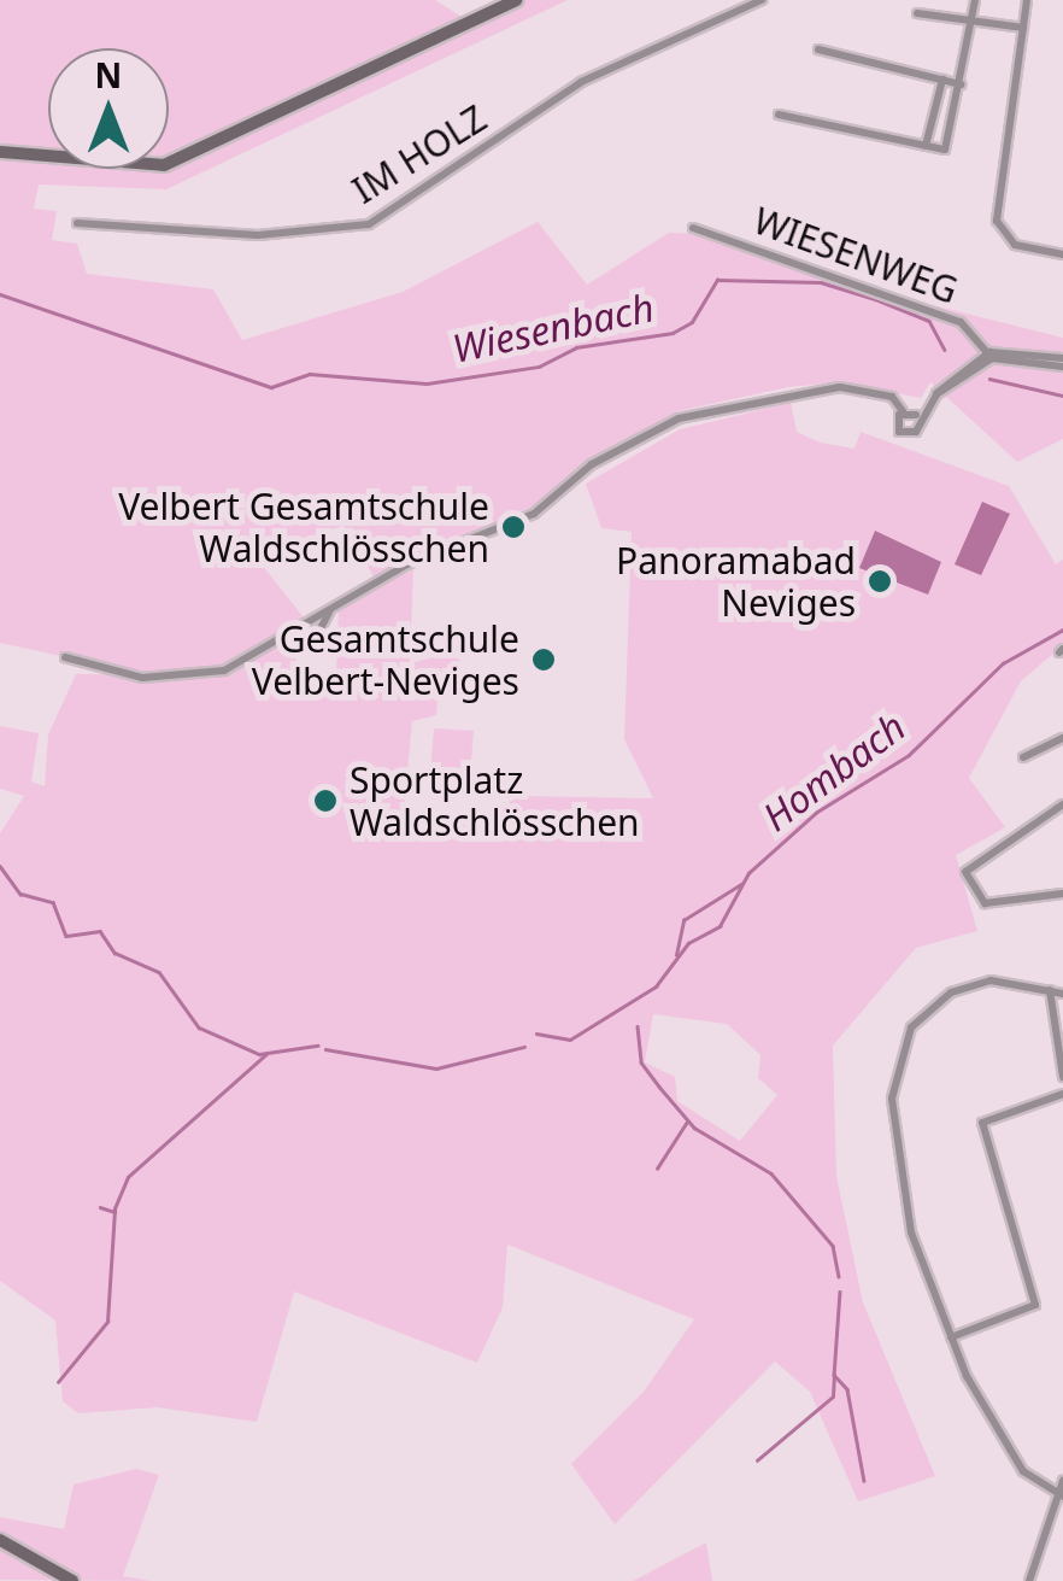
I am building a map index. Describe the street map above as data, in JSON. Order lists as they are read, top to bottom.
{
  "streets": {
    "street": ["IM HOLZ", "WIESENWEG"]
  },
  "water": ["Wiesenbach", "Hombach"],
  "places": [
    "Velbert Gesamtschule Waldschlösschen",
    "Panoramabad Neviges",
    "Gesamtschule Velbert-Neviges",
    "Sportplatz Waldschlösschen"
  ],
  "north": "top"
}
